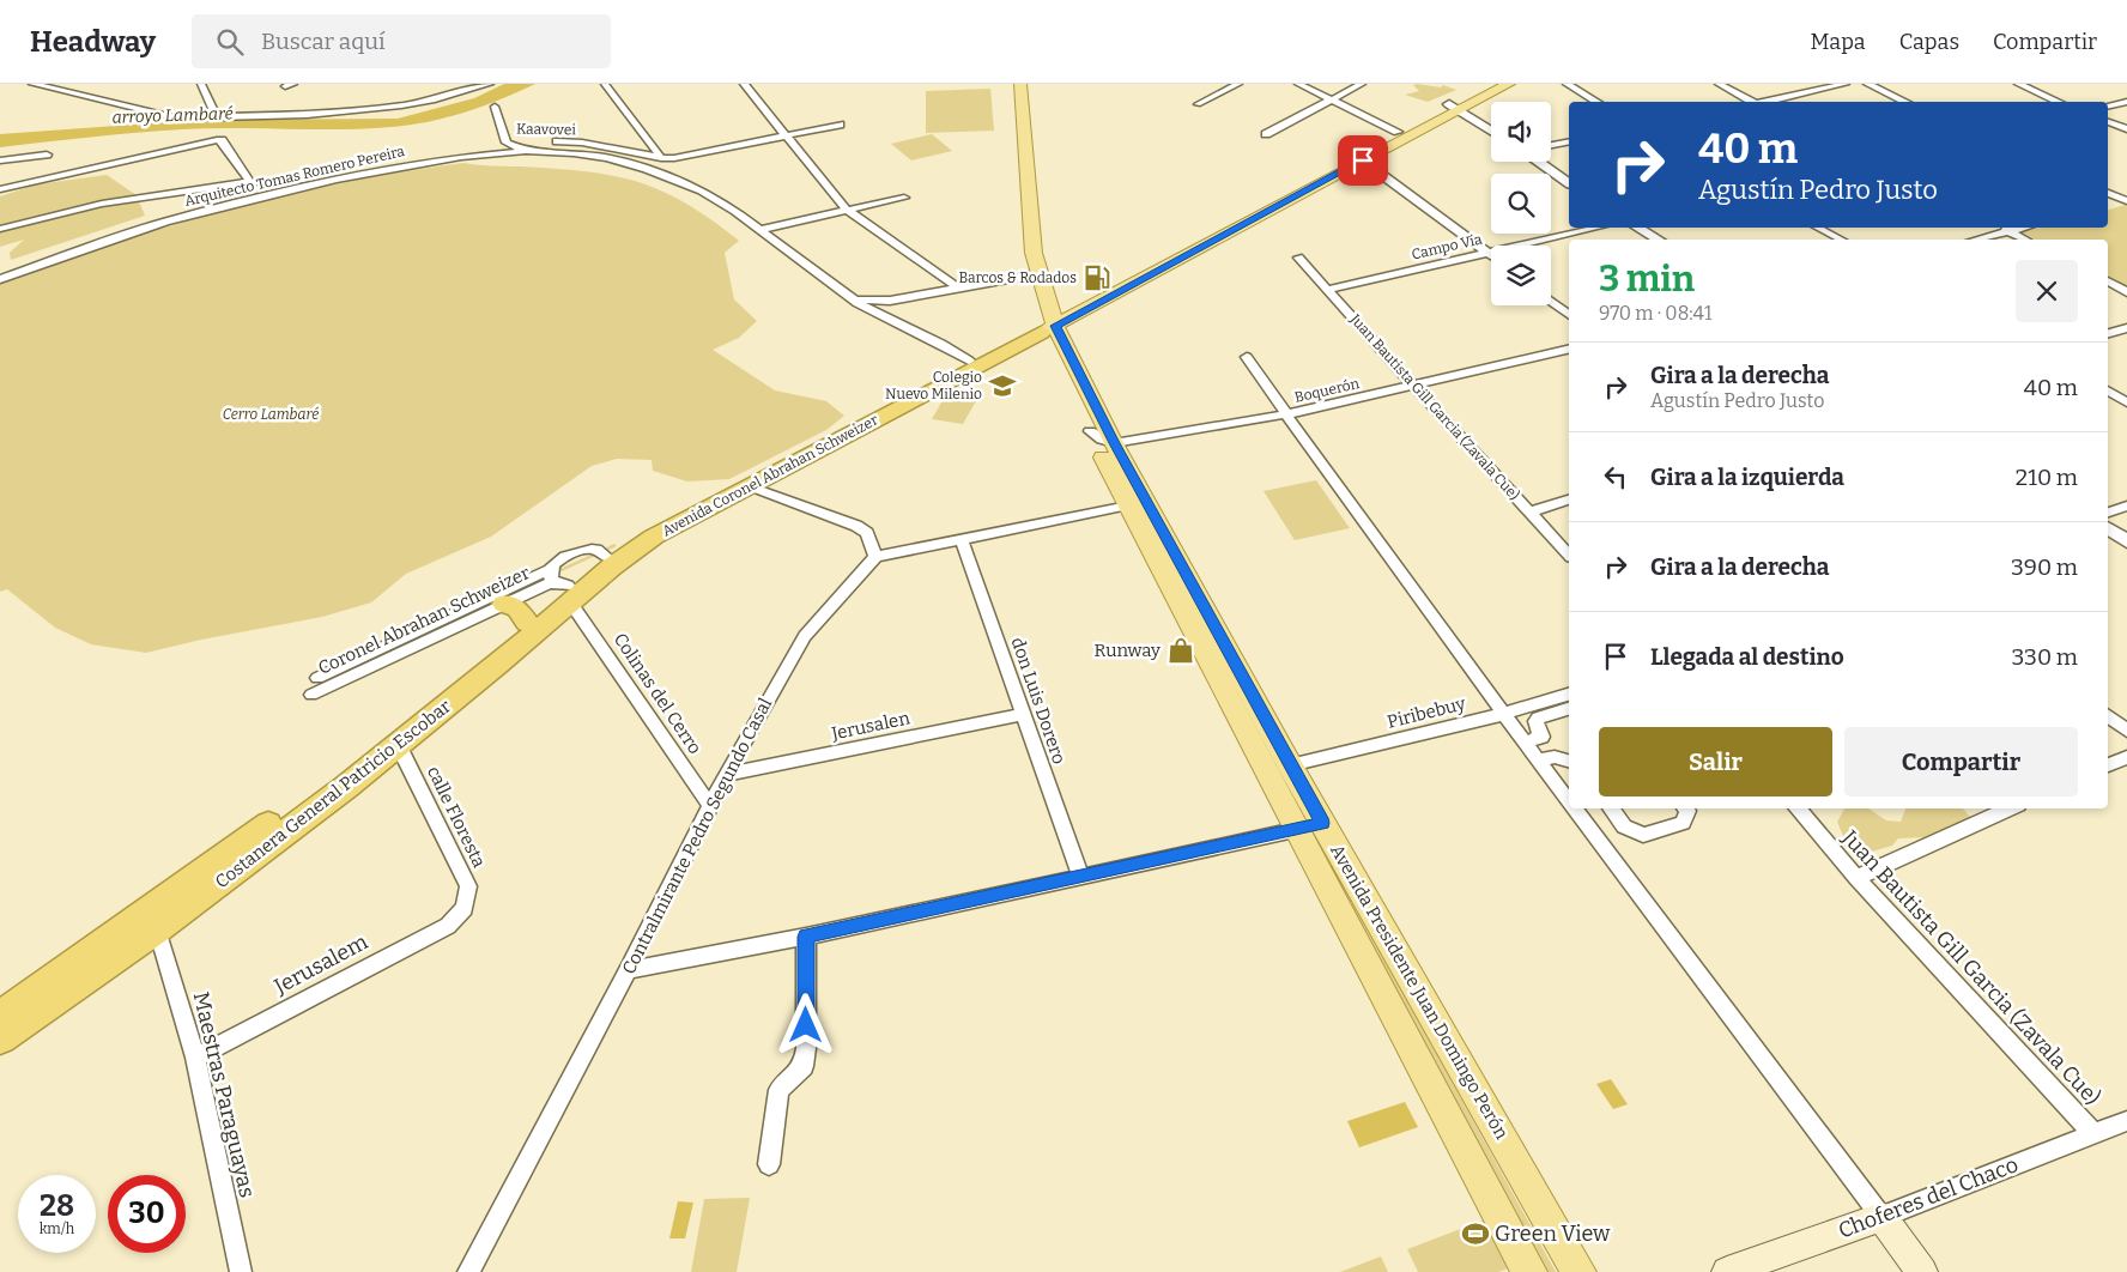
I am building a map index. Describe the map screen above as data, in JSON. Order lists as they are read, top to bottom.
{
  "streets": {
    "highway": ["Avenida Coronel Abrahan Schweizer", "Costanera General Patricio Escobar"],
    "main road": ["Avenida Presidente Juan Domingo Perón", "Choferes del Chaco"],
    "street": [
      "Kaavovei",
      "Arquitecto Tomas Romero Pereira",
      "Campo Vía",
      "Boquerón",
      "Juan Bautista Gill Garcia (Zavala Cue)",
      "Coronel Abrahan Schweizer",
      "Colinas del Cerro",
      "don Luis Dorero",
      "Piribebuy",
      "Jerusalen",
      "calle Floresta",
      "Contralmirante Pedro Segundo Casal",
      "Jerusalem",
      "Maestras Paraguayas"
    ]
  },
  "crossings": [
    ["Arquitecto Tomas Romero Pereira", "Avenida Coronel Abrahan Schweizer"],
    ["Campo Vía", "Juan Bautista Gill Garcia (Zavala Cue)"],
    ["Boquerón", "Juan Bautista Gill Garcia (Zavala Cue)"],
    ["Boquerón", "Avenida Presidente Juan Domingo Perón"],
    ["Juan Bautista Gill Garcia (Zavala Cue)", "Choferes del Chaco"],
    ["Avenida Coronel Abrahan Schweizer", "Costanera General Patricio Escobar"],
    ["Avenida Coronel Abrahan Schweizer", "Avenida Presidente Juan Domingo Perón"],
    ["Coronel Abrahan Schweizer", "Colinas del Cerro"],
    ["Coronel Abrahan Schweizer", "Costanera General Patricio Escobar"],
    ["Colinas del Cerro", "Costanera General Patricio Escobar"],
    ["Colinas del Cerro", "Contralmirante Pedro Segundo Casal"],
    ["don Luis Dorero", "Jerusalen"],
    ["Piribebuy", "Avenida Presidente Juan Domingo Perón"],
    ["Jerusalen", "Contralmirante Pedro Segundo Casal"],
    ["Costanera General Patricio Escobar", "calle Floresta"],
    ["Costanera General Patricio Escobar", "Maestras Paraguayas"],
    ["calle Floresta", "Jerusalem"],
    ["Jerusalem", "Maestras Paraguayas"]
  ],
  "water": ["arroyo Lambaré"],
  "parks": ["Cerro Lambaré"],
  "places": {
    "fuel station": ["Barcos & Rodados"],
    "school or university": ["Colegio Nuevo Milenio"],
    "shop": ["Runway"],
    "sports": ["Green View"]
  },
  "page": {
    "header": "Headway",
    "search": "Buscar aquí",
    "nav": ["Mapa", "Capas", "Compartir"],
    "turn": ["40 m", "Agustín Pedro Justo"],
    "heading": ["3 min", "970 m · 08:41"],
    "list": [
      {
        "name": "Gira a la derecha",
        "note": "Agustín Pedro Justo",
        "value": "40 m"
      },
      {
        "name": "Gira a la izquierda",
        "value": "210 m"
      },
      {
        "name": "Gira a la derecha",
        "value": "390 m"
      },
      {
        "name": "Llegada al destino",
        "value": "330 m"
      }
    ],
    "buttons": ["Salir", "Compartir"],
    "speed": "28 km/h",
    "limit": "30"
  }
}
